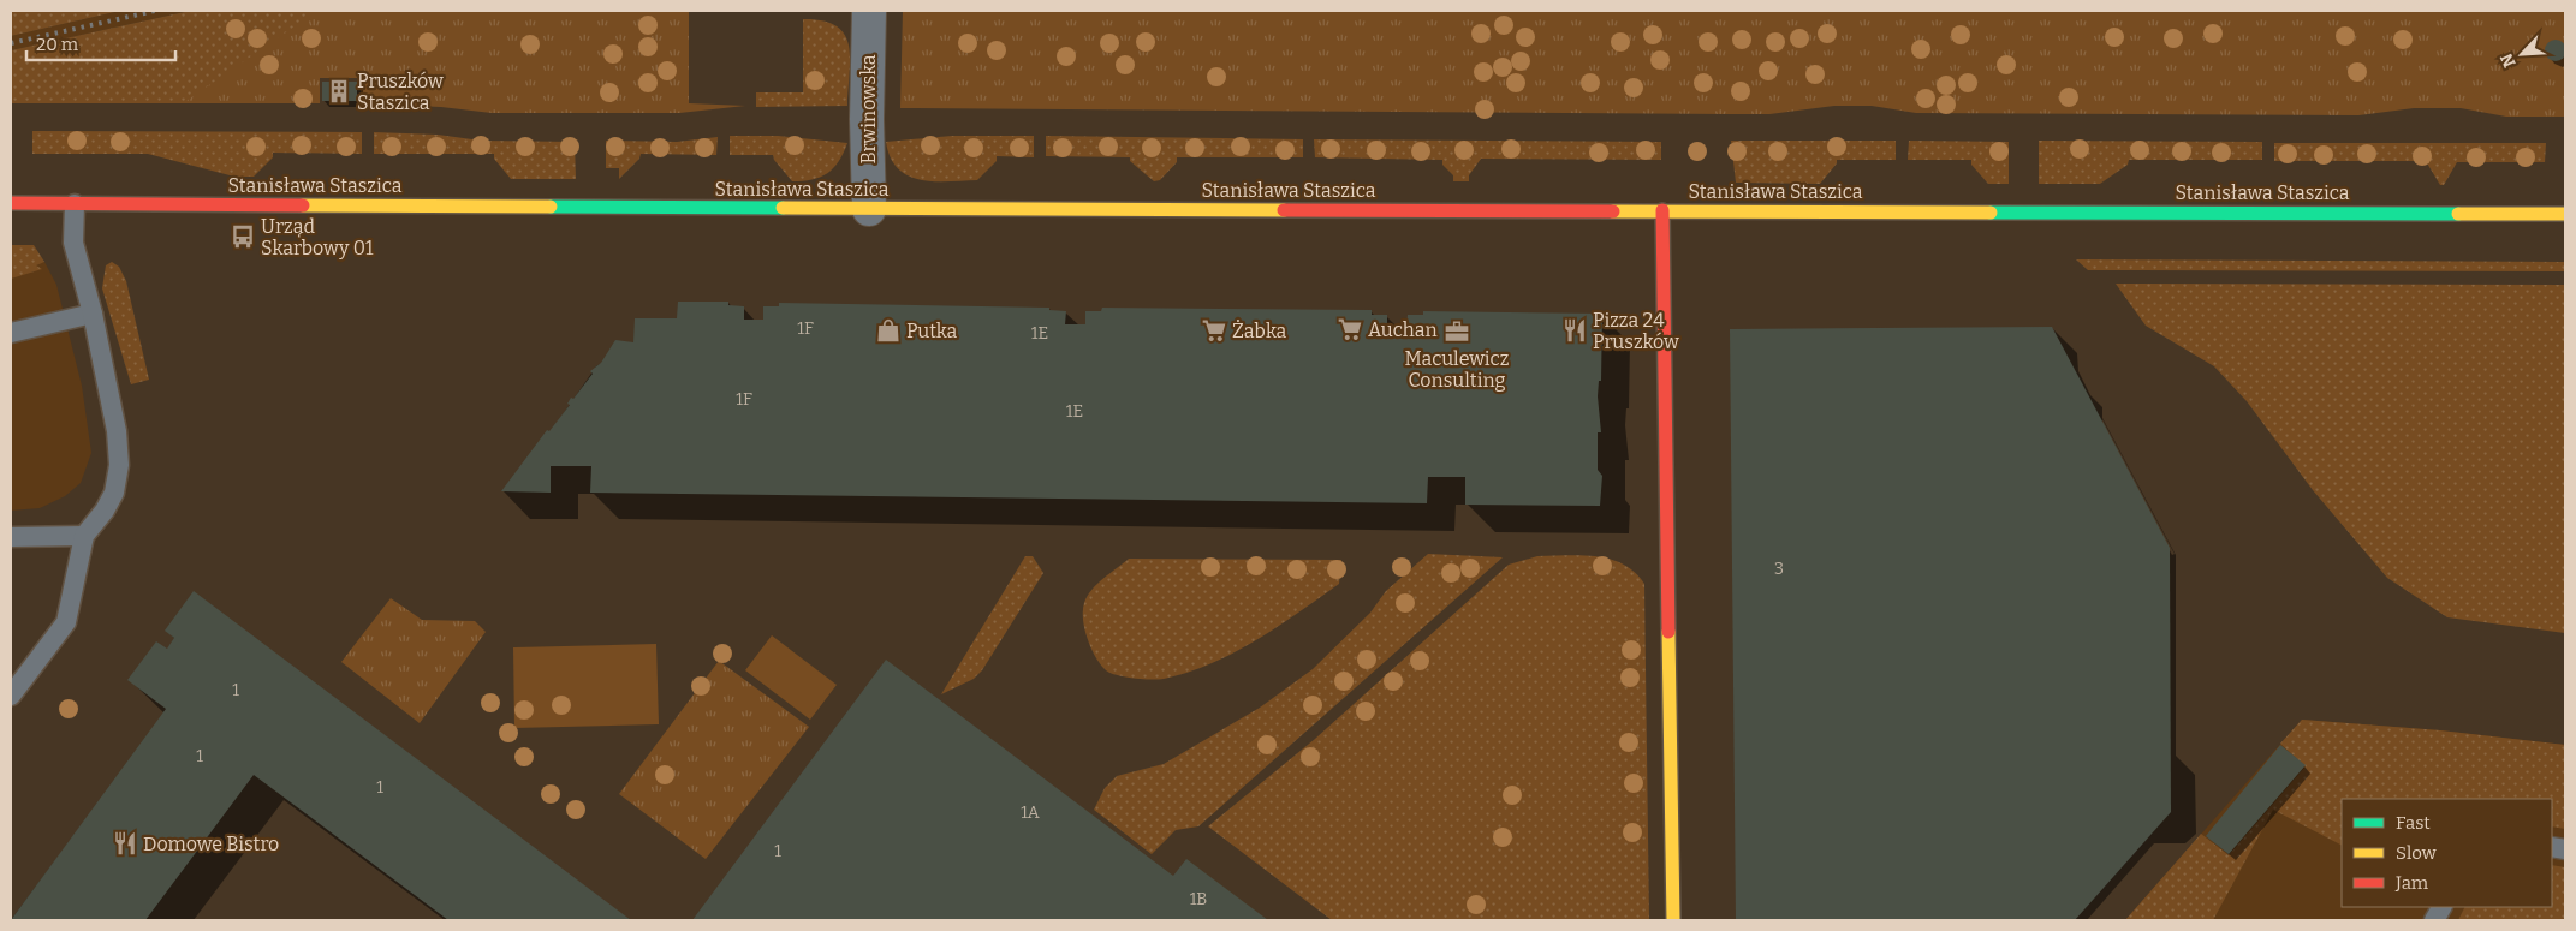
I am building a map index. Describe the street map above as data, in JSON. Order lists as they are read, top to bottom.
{
  "streets": {
    "street": ["Brwinowska", "Stanisława Staszica"]
  },
  "crossings": [
    ["Brwinowska", "Stanisława Staszica"]
  ],
  "places": {
    "building": ["Pruszków Staszica"],
    "bus stop": ["Urząd Skarbowy 01"],
    "supermarket": ["Auchan", "Żabka"],
    "shop": ["Putka"],
    "restaurant": ["Pizza 24 Pruszków", "Domowe Bistro"],
    "office": ["Maculewicz Consulting"]
  },
  "house_numbers": [
    "1F",
    "1E",
    "1F",
    "1E",
    "3",
    "1",
    "1",
    "1",
    "1A",
    "1",
    "1B"
  ],
  "legend": ["Fast", "Slow", "Jam"],
  "scale_bar": "20 m",
  "north": "bottom left"
}
